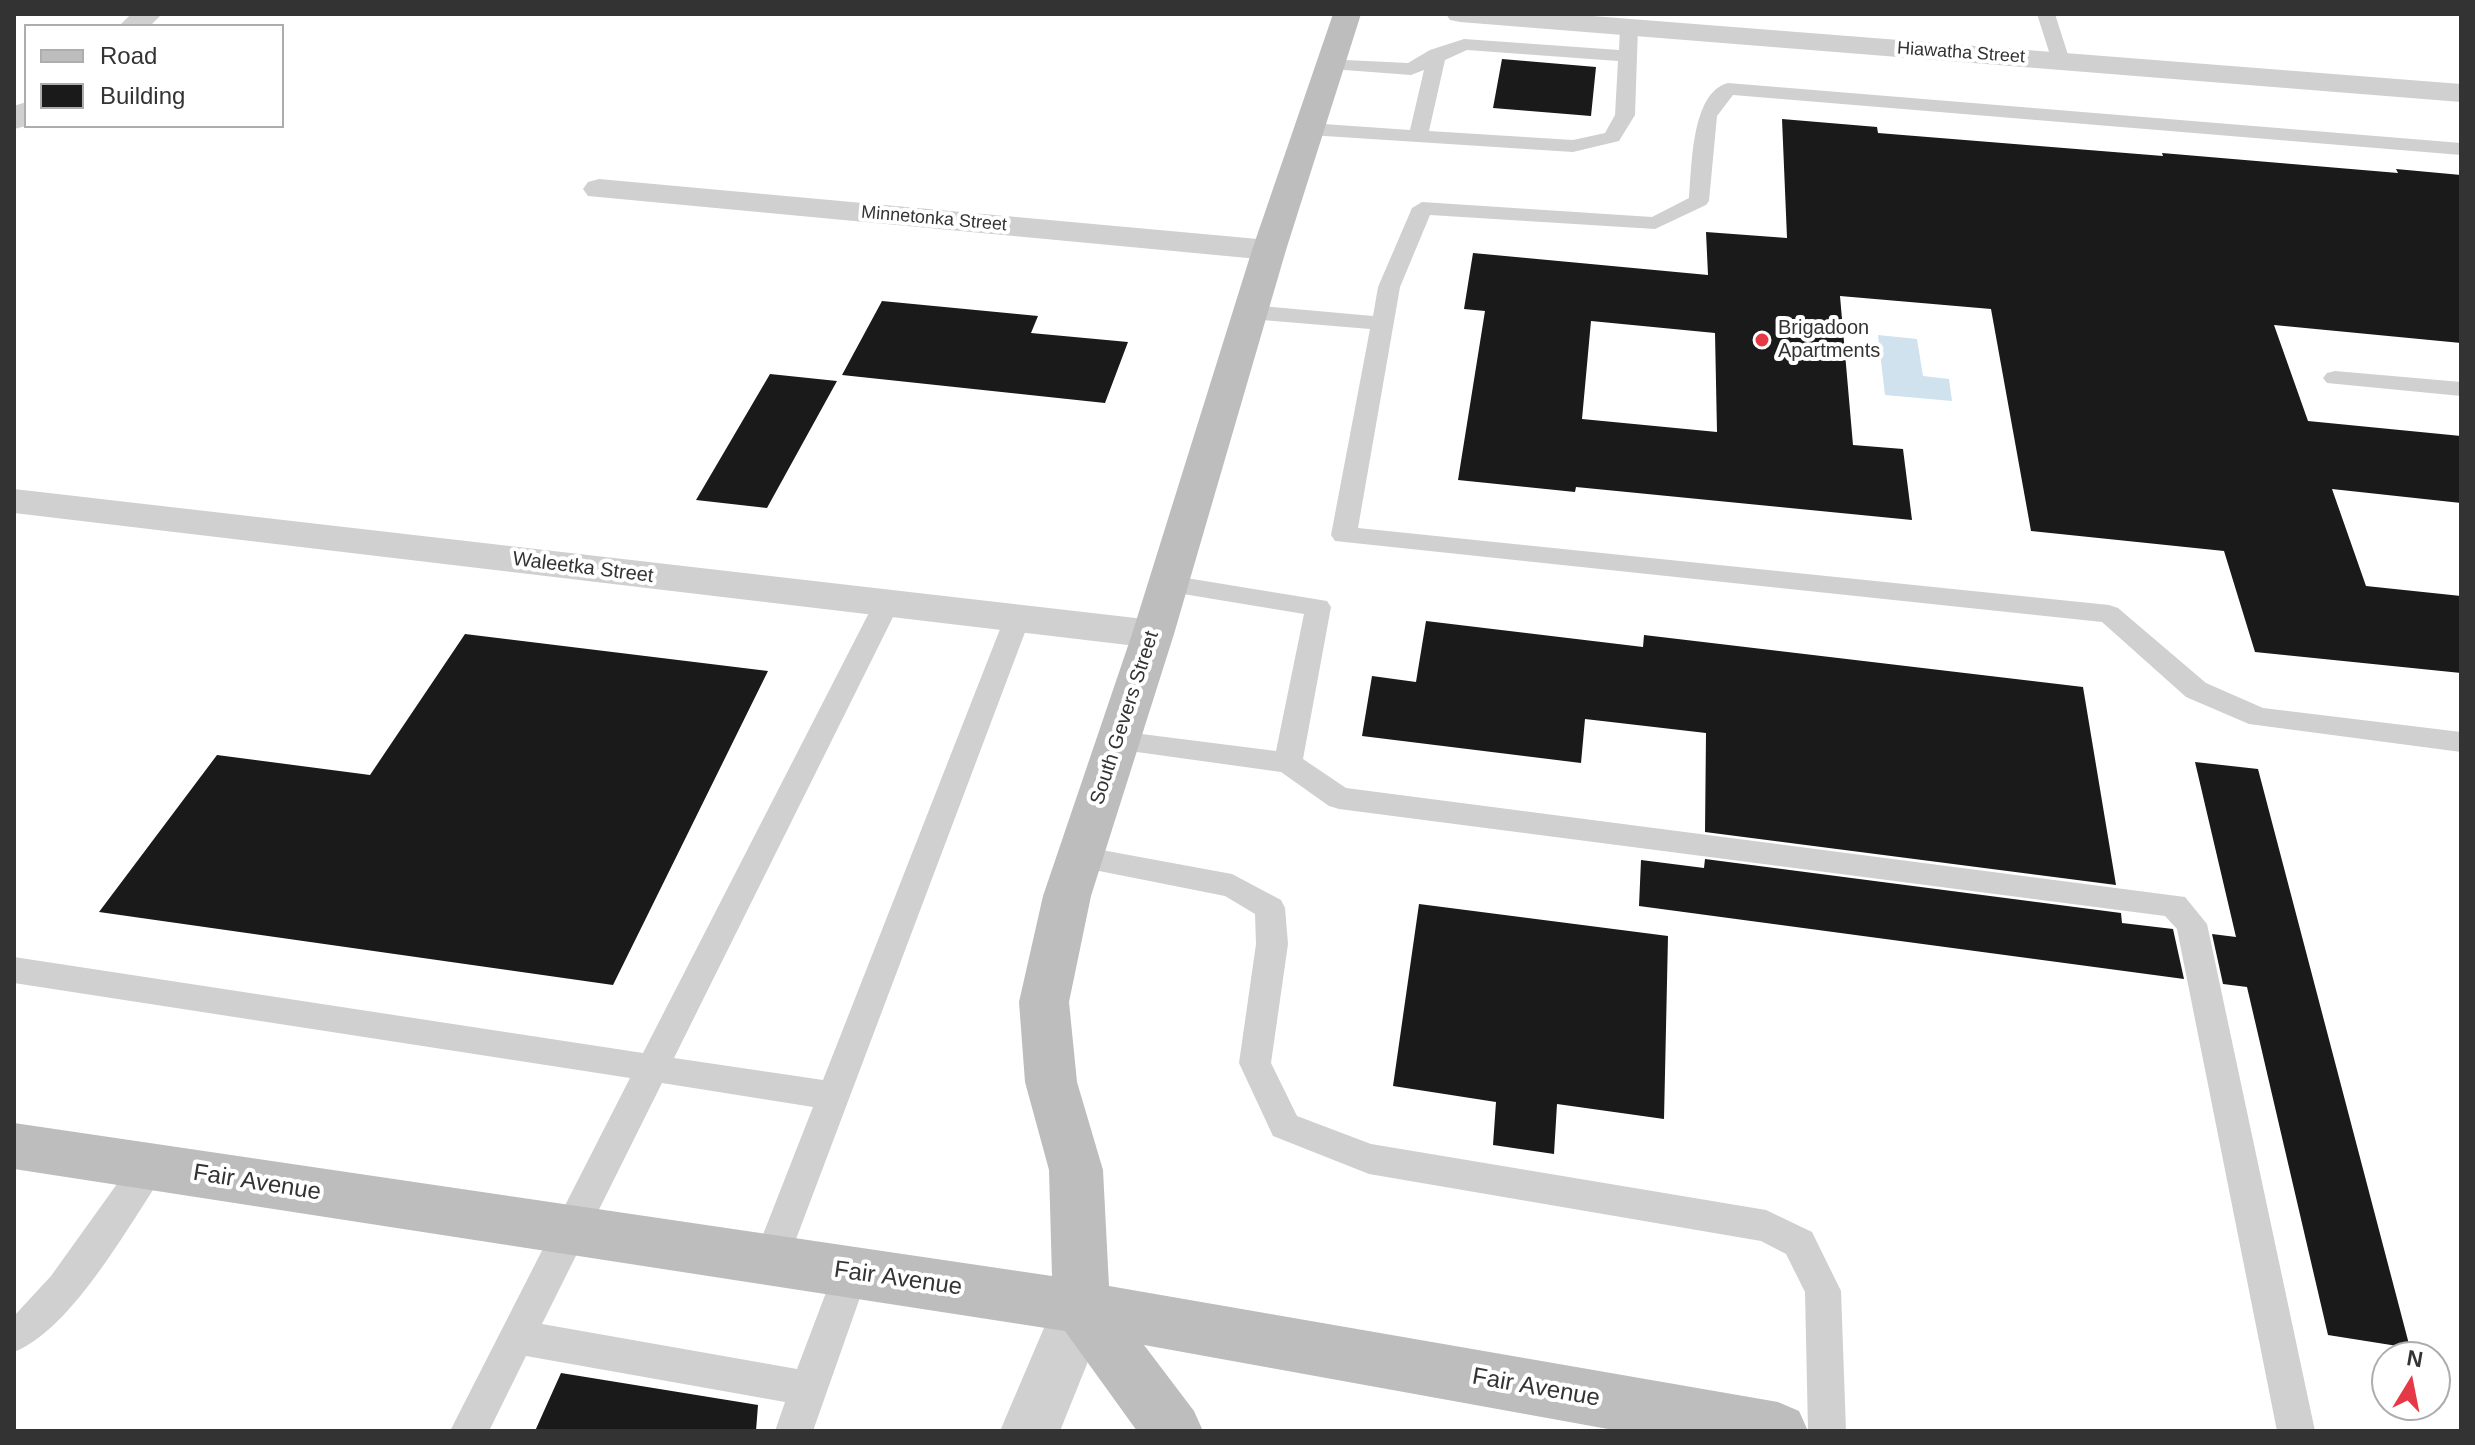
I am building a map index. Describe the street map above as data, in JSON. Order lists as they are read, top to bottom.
{
  "streets": {
    "street": [
      "Hiawatha Street",
      "Minnetonka Street",
      "Waleetka Street",
      "South Gevers Street",
      "Fair Avenue"
    ]
  },
  "crossings": [
    ["Minnetonka Street", "South Gevers Street"],
    ["Waleetka Street", "South Gevers Street"],
    ["South Gevers Street", "Fair Avenue"]
  ],
  "places": ["Brigadoon Apartments"],
  "legend": ["Road", "Building"],
  "north": "top"
}
